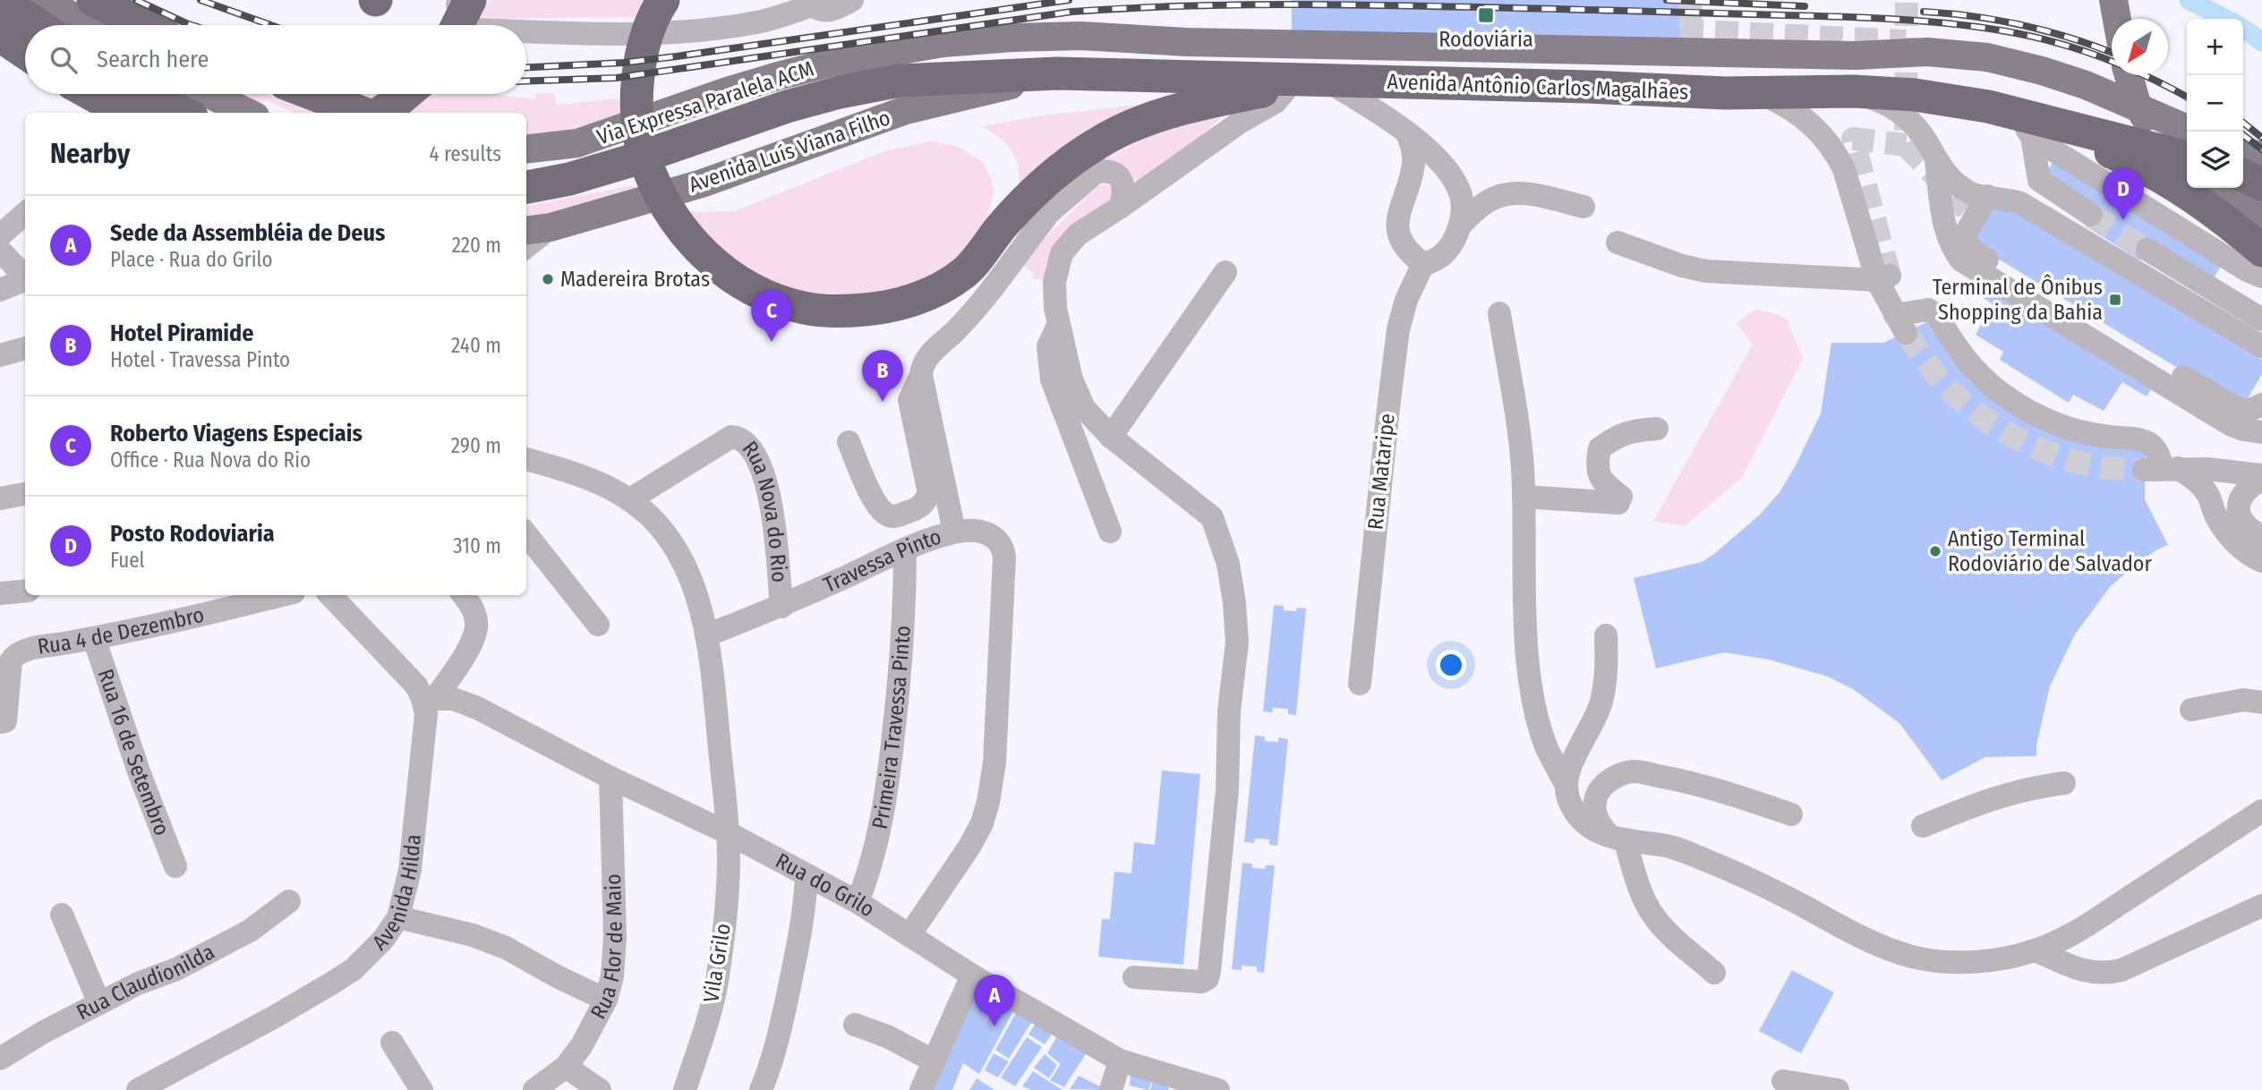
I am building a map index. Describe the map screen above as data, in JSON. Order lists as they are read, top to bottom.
{
  "streets": {
    "highway": ["Avenida Antônio Carlos Magalhães"],
    "main road": ["Via Expressa Paralela ACM", "Avenida Luís Viana Filho"],
    "street": [
      "Rua Mataripe",
      "Rua Nova do Rio",
      "Travessa Pinto",
      "Rua 4 de Dezembro",
      "Primeira Travessa Pinto",
      "Rua 16 de Setembro",
      "Rua do Grilo",
      "Avenida Hilda",
      "Rua Flor de Maio",
      "Vila Grilo",
      "Rua Claudionilda"
    ]
  },
  "crossings": [
    ["Avenida Antônio Carlos Magalhães", "Avenida Luís Viana Filho"],
    ["Rua Nova do Rio", "Travessa Pinto"],
    ["Rua Nova do Rio", "Vila Grilo"],
    ["Travessa Pinto", "Primeira Travessa Pinto"],
    ["Travessa Pinto", "Rua do Grilo"],
    ["Travessa Pinto", "Vila Grilo"],
    ["Rua 4 de Dezembro", "Rua 16 de Setembro"],
    ["Primeira Travessa Pinto", "Rua do Grilo"],
    ["Rua do Grilo", "Avenida Hilda"],
    ["Rua do Grilo", "Rua Flor de Maio"],
    ["Rua do Grilo", "Vila Grilo"]
  ],
  "places": {
    "transit": ["Rodoviária", "Terminal de Ônibus Shopping da Bahia"],
    "other": ["Madereira Brotas", "Antigo Terminal Rodoviário de Salvador"]
  },
  "north": "bottom left",
  "page": {
    "map_buttons": ["+", "−"],
    "search": "Search here",
    "heading": ["Nearby", "4 results"],
    "pins": [
      "D",
      "C",
      "B",
      "A"
    ],
    "list": [
      {
        "mark": "A",
        "name": "Sede da Assembléia de Deus",
        "note": "Place · Rua do Grilo",
        "value": "220 m"
      },
      {
        "mark": "B",
        "name": "Hotel Piramide",
        "note": "Hotel · Travessa Pinto",
        "value": "240 m"
      },
      {
        "mark": "C",
        "name": "Roberto Viagens Especiais",
        "note": "Office · Rua Nova do Rio",
        "value": "290 m"
      },
      {
        "mark": "D",
        "name": "Posto Rodoviaria",
        "note": "Fuel",
        "value": "310 m"
      }
    ]
  }
}
